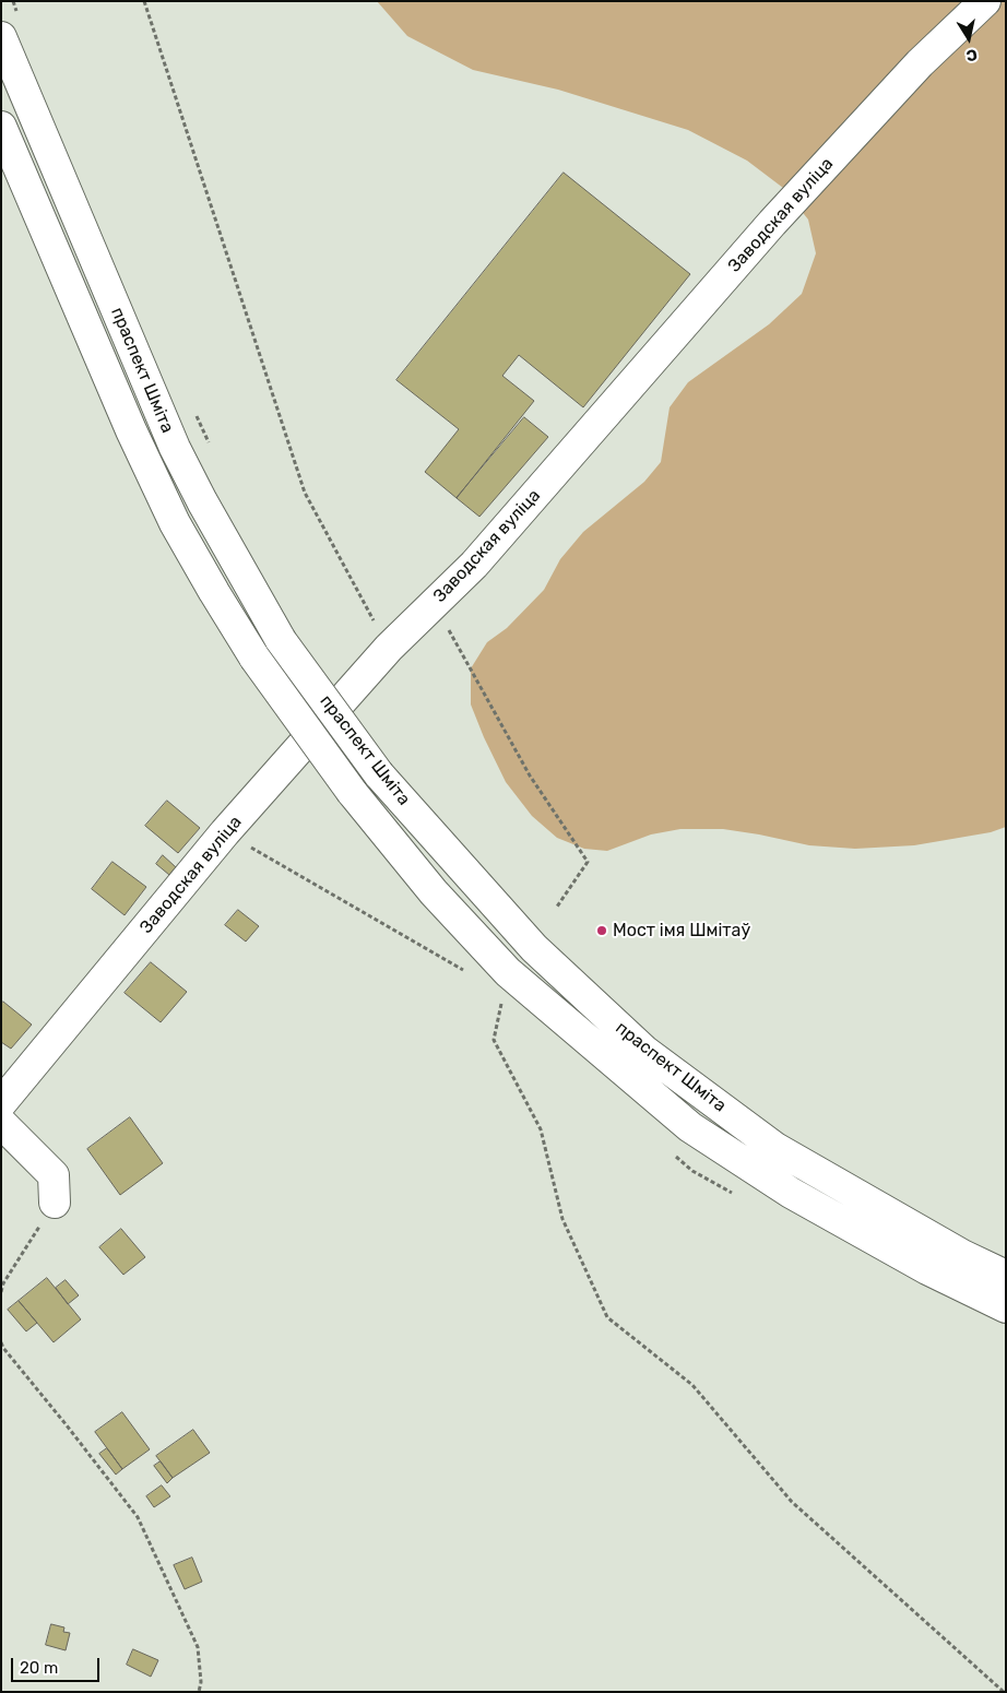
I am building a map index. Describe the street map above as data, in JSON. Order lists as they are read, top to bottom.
{
  "streets": {
    "main road": ["Заводская вуліца", "праспект Шміта"]
  },
  "places": ["Мост імя Шмітаў"],
  "scale_bar": "20 m",
  "north": "bottom"
}
